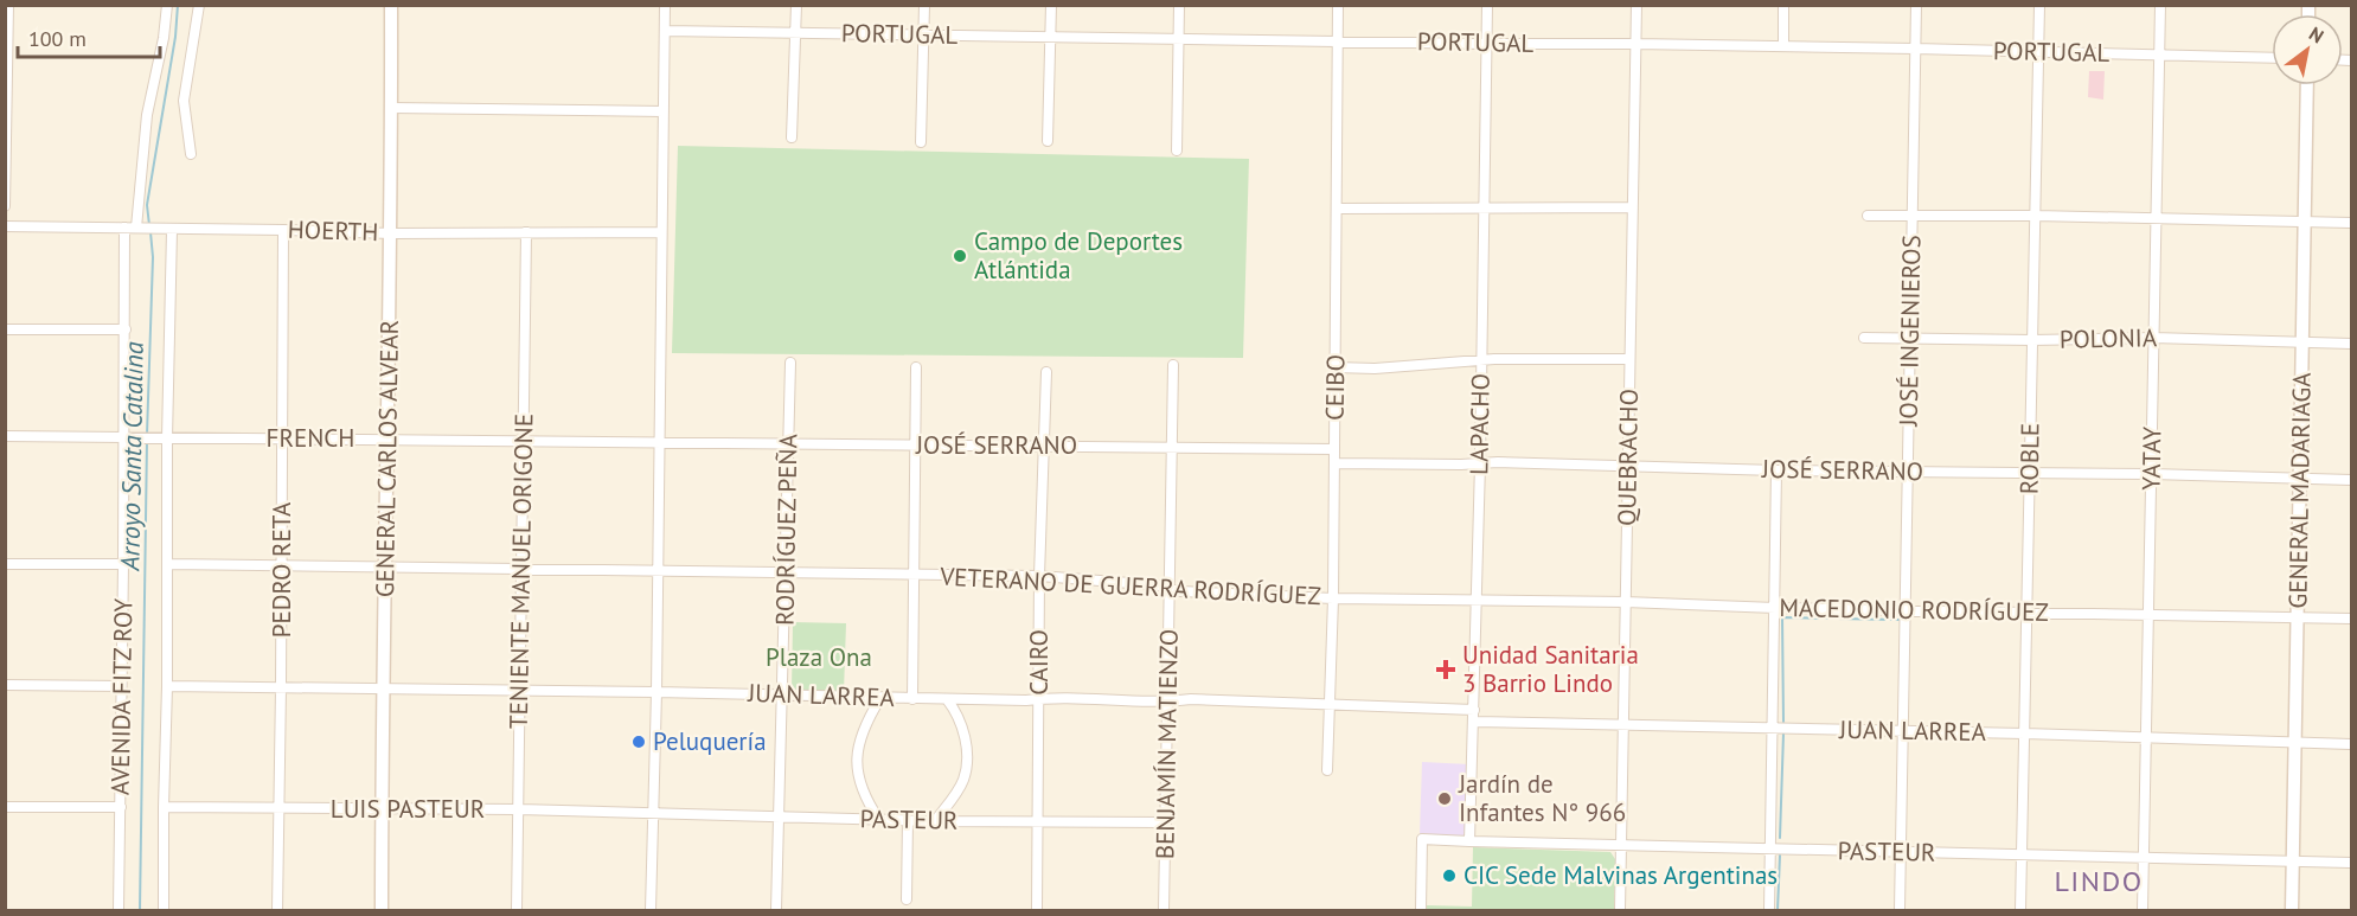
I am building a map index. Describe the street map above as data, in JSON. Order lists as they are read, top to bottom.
{
  "streets": {
    "street": [
      "PORTUGAL",
      "HOERTH",
      "JOSÉ INGENIEROS",
      "POLONIA",
      "CEIBO",
      "LAPACHO",
      "FRENCH",
      "JOSÉ SERRANO",
      "QUEBRACHO",
      "GENERAL CARLOS ALVEAR",
      "ROBLE",
      "YATAY",
      "GENERAL MADARIAGA",
      "RODRÍGUEZ PEÑA",
      "PEDRO RETA",
      "TENIENTE MANUEL ORIGONE",
      "VETERANO DE GUERRA RODRÍGUEZ",
      "MACEDONIO RODRÍGUEZ",
      "CAIRO",
      "JUAN LARREA",
      "AVENIDA FITZ ROY",
      "BENJAMÍN MATIENZO",
      "LUIS PASTEUR",
      "PASTEUR"
    ]
  },
  "crossings": [
    ["PORTUGAL", "JOSÉ INGENIEROS"],
    ["PORTUGAL", "CEIBO"],
    ["PORTUGAL", "LAPACHO"],
    ["PORTUGAL", "QUEBRACHO"],
    ["PORTUGAL", "ROBLE"],
    ["PORTUGAL", "YATAY"],
    ["HOERTH", "GENERAL CARLOS ALVEAR"],
    ["HOERTH", "PEDRO RETA"],
    ["HOERTH", "TENIENTE MANUEL ORIGONE"],
    ["HOERTH", "AVENIDA FITZ ROY"],
    ["JOSÉ INGENIEROS", "POLONIA"],
    ["JOSÉ INGENIEROS", "JOSÉ SERRANO"],
    ["JOSÉ INGENIEROS", "MACEDONIO RODRÍGUEZ"],
    ["JOSÉ INGENIEROS", "JUAN LARREA"],
    ["JOSÉ INGENIEROS", "PASTEUR"],
    ["POLONIA", "ROBLE"],
    ["POLONIA", "YATAY"],
    ["POLONIA", "GENERAL MADARIAGA"],
    ["CEIBO", "JOSÉ SERRANO"],
    ["CEIBO", "VETERANO DE GUERRA RODRÍGUEZ"],
    ["CEIBO", "JUAN LARREA"],
    ["LAPACHO", "JOSÉ SERRANO"],
    ["LAPACHO", "VETERANO DE GUERRA RODRÍGUEZ"],
    ["LAPACHO", "MACEDONIO RODRÍGUEZ"],
    ["LAPACHO", "JUAN LARREA"],
    ["LAPACHO", "PASTEUR"],
    ["FRENCH", "JOSÉ SERRANO"],
    ["FRENCH", "GENERAL CARLOS ALVEAR"],
    ["FRENCH", "PEDRO RETA"],
    ["FRENCH", "TENIENTE MANUEL ORIGONE"],
    ["FRENCH", "AVENIDA FITZ ROY"],
    ["JOSÉ SERRANO", "QUEBRACHO"],
    ["JOSÉ SERRANO", "ROBLE"],
    ["JOSÉ SERRANO", "YATAY"],
    ["JOSÉ SERRANO", "GENERAL MADARIAGA"],
    ["JOSÉ SERRANO", "RODRÍGUEZ PEÑA"],
    ["JOSÉ SERRANO", "CAIRO"],
    ["JOSÉ SERRANO", "BENJAMÍN MATIENZO"],
    ["QUEBRACHO", "MACEDONIO RODRÍGUEZ"],
    ["QUEBRACHO", "JUAN LARREA"],
    ["QUEBRACHO", "PASTEUR"],
    ["GENERAL CARLOS ALVEAR", "VETERANO DE GUERRA RODRÍGUEZ"],
    ["GENERAL CARLOS ALVEAR", "JUAN LARREA"],
    ["GENERAL CARLOS ALVEAR", "LUIS PASTEUR"],
    ["ROBLE", "MACEDONIO RODRÍGUEZ"],
    ["ROBLE", "JUAN LARREA"],
    ["ROBLE", "PASTEUR"],
    ["YATAY", "MACEDONIO RODRÍGUEZ"],
    ["YATAY", "JUAN LARREA"],
    ["YATAY", "PASTEUR"],
    ["GENERAL MADARIAGA", "MACEDONIO RODRÍGUEZ"],
    ["GENERAL MADARIAGA", "JUAN LARREA"],
    ["GENERAL MADARIAGA", "PASTEUR"],
    ["RODRÍGUEZ PEÑA", "VETERANO DE GUERRA RODRÍGUEZ"],
    ["RODRÍGUEZ PEÑA", "JUAN LARREA"],
    ["RODRÍGUEZ PEÑA", "PASTEUR"],
    ["PEDRO RETA", "VETERANO DE GUERRA RODRÍGUEZ"],
    ["PEDRO RETA", "JUAN LARREA"],
    ["PEDRO RETA", "LUIS PASTEUR"],
    ["TENIENTE MANUEL ORIGONE", "VETERANO DE GUERRA RODRÍGUEZ"],
    ["TENIENTE MANUEL ORIGONE", "JUAN LARREA"],
    ["TENIENTE MANUEL ORIGONE", "LUIS PASTEUR"],
    ["VETERANO DE GUERRA RODRÍGUEZ", "MACEDONIO RODRÍGUEZ"],
    ["VETERANO DE GUERRA RODRÍGUEZ", "CAIRO"],
    ["VETERANO DE GUERRA RODRÍGUEZ", "AVENIDA FITZ ROY"],
    ["VETERANO DE GUERRA RODRÍGUEZ", "BENJAMÍN MATIENZO"],
    ["CAIRO", "JUAN LARREA"],
    ["CAIRO", "PASTEUR"],
    ["JUAN LARREA", "AVENIDA FITZ ROY"],
    ["JUAN LARREA", "BENJAMÍN MATIENZO"],
    ["JUAN LARREA", "PASTEUR"],
    ["AVENIDA FITZ ROY", "LUIS PASTEUR"],
    ["BENJAMÍN MATIENZO", "PASTEUR"],
    ["LUIS PASTEUR", "PASTEUR"]
  ],
  "districts": ["LINDO"],
  "water": ["Arroyo Santa Catalina"],
  "parks": ["Plaza Ona"],
  "places": {
    "other": [
      "Campo de Deportes Atlántida",
      "Peluquería",
      "Jardín de Infantes N° 966",
      "CIC Sede Malvinas Argentinas"
    ],
    "health": ["Unidad Sanitaria 3 Barrio Lindo"]
  },
  "scale_bar": "100 m",
  "north": "top right"
}
